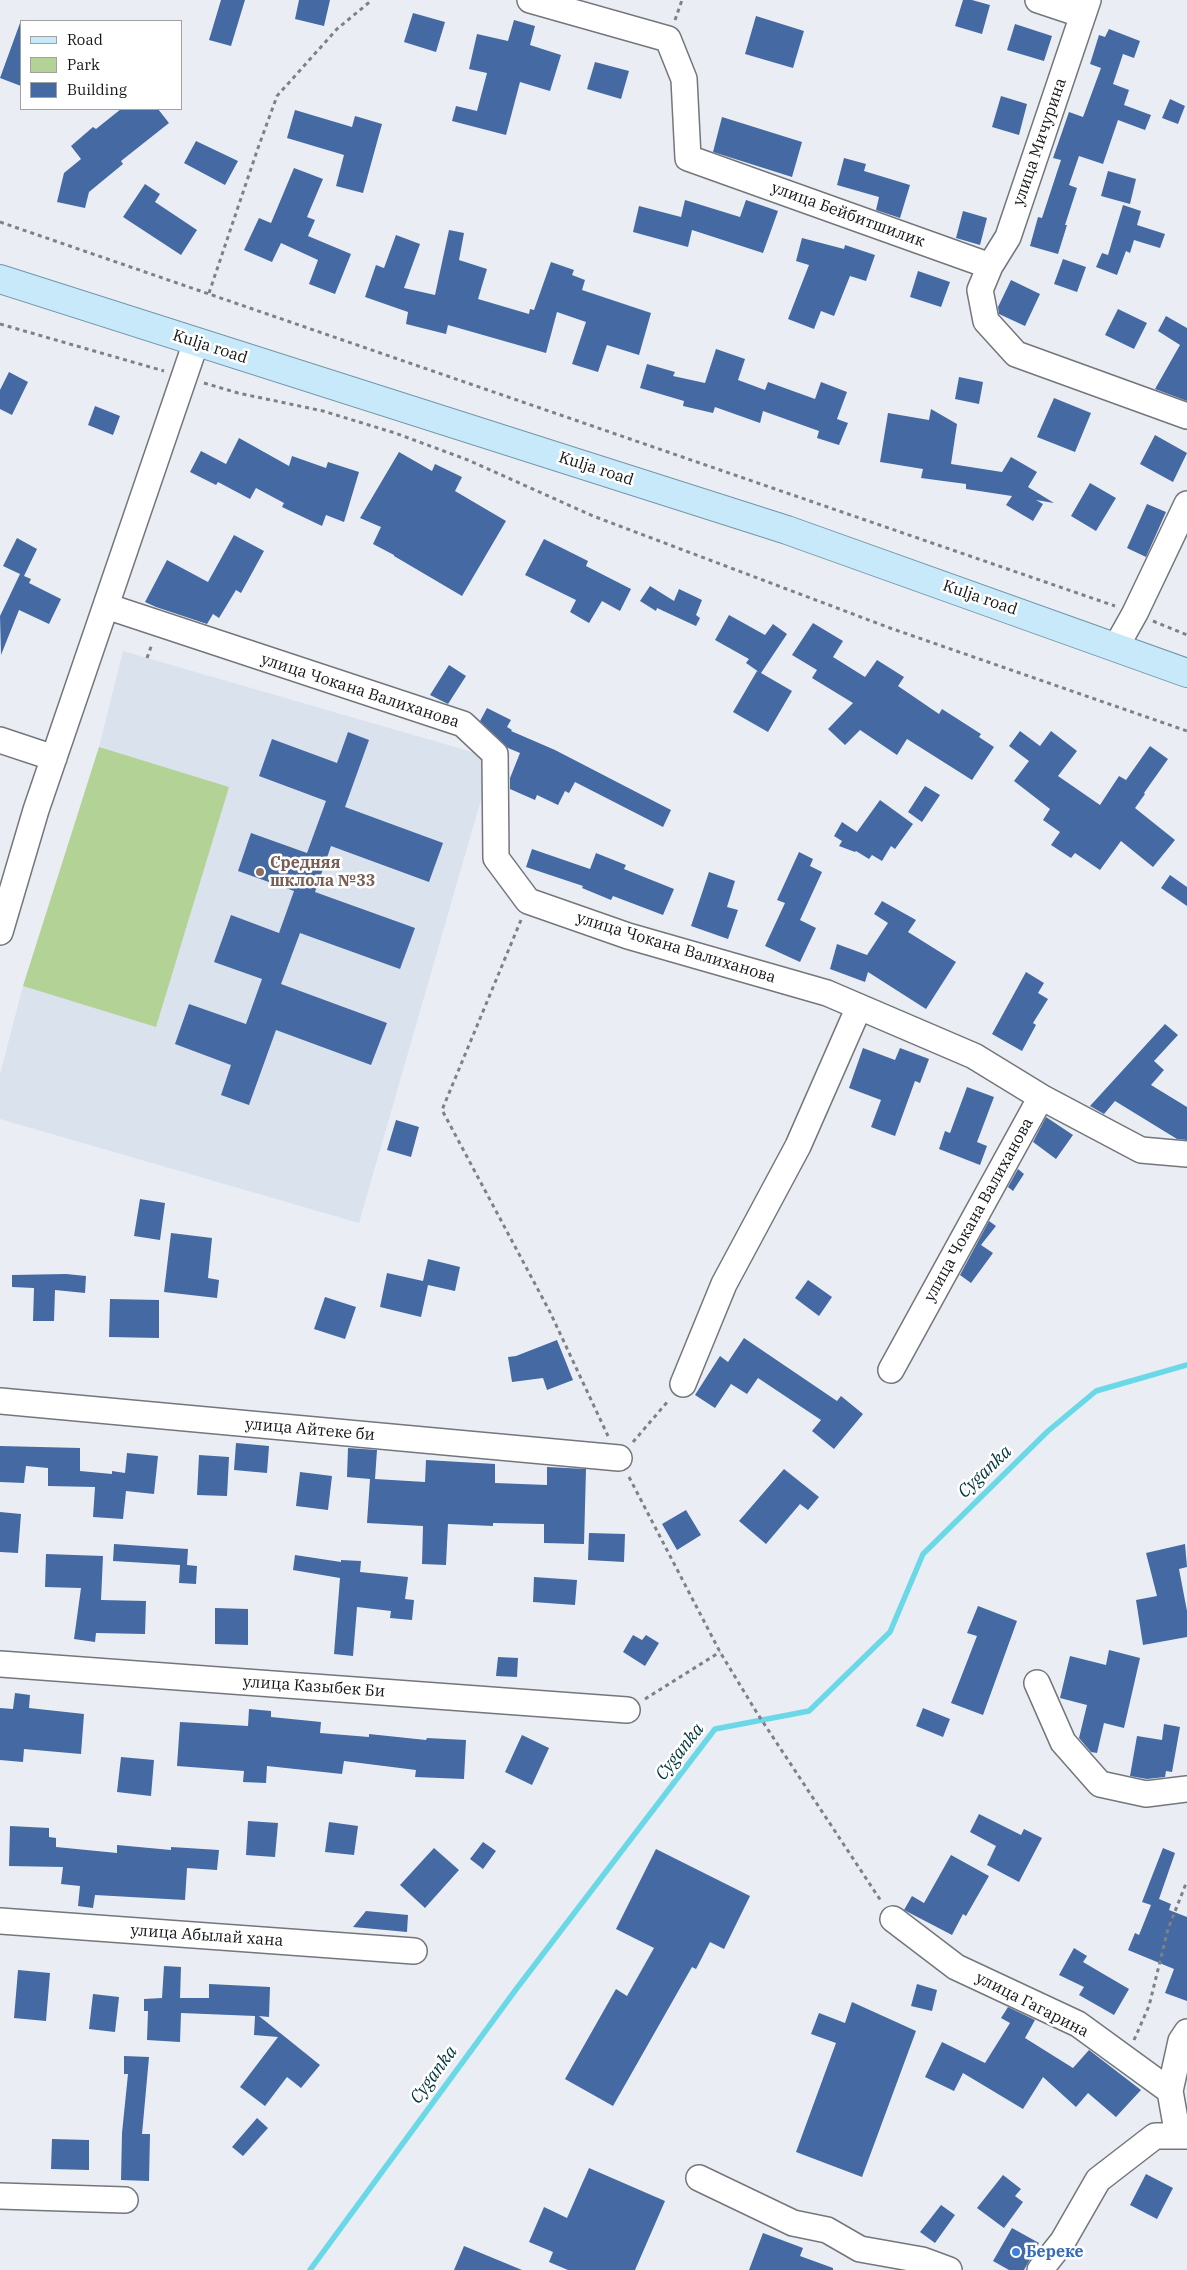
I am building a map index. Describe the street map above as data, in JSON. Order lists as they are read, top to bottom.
{
  "streets": {
    "main road": ["Kulja road"],
    "street": [
      "улица Мичурина",
      "улица Бейбитшилик",
      "улица Чокана Валиханова",
      "улица Айтеке би",
      "улица Казыбек Би",
      "улица Абылай хана",
      "улица Гагарина"
    ]
  },
  "crossings": [
    ["улица Мичурина", "улица Бейбитшилик"]
  ],
  "water": ["Cyganka"],
  "places": ["Средняя шклола №33", "Береке"],
  "legend": ["Road", "Park", "Building"]
}
